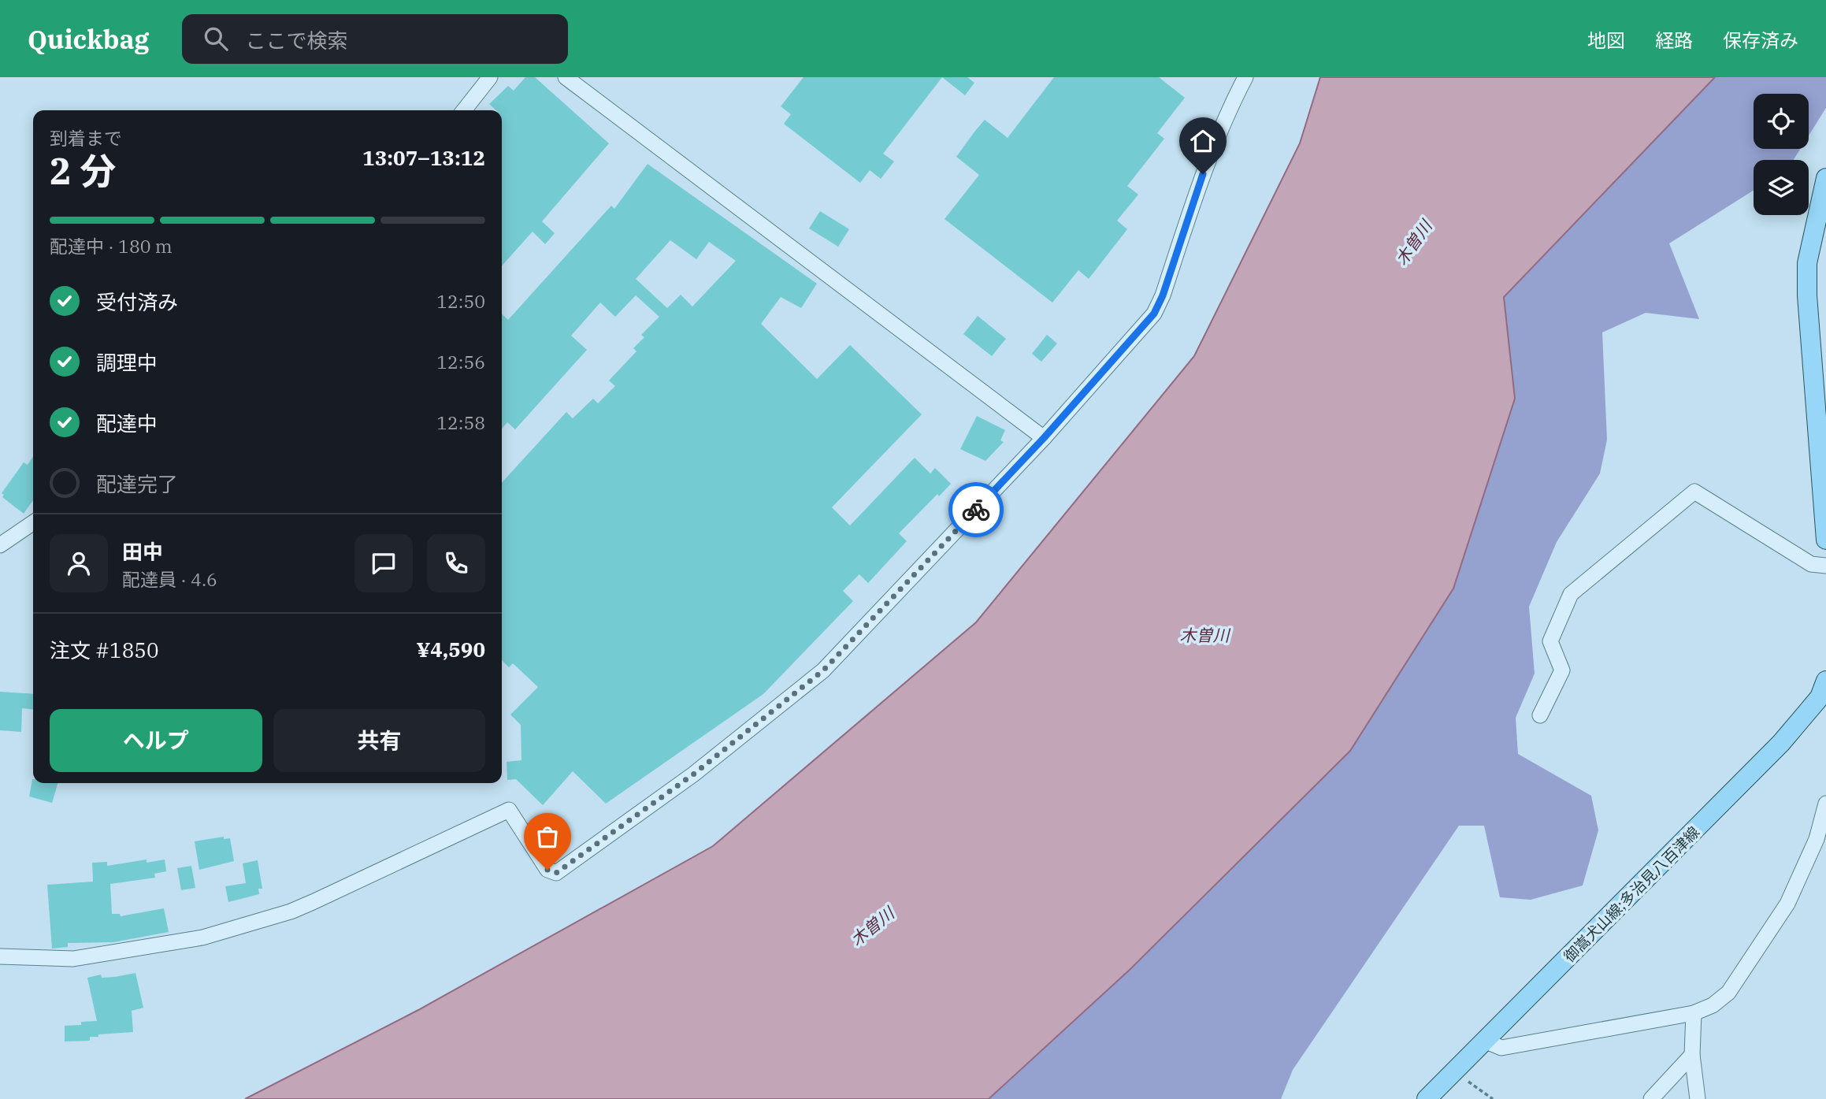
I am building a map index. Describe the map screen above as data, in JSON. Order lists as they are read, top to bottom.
{
  "streets": {
    "main road": ["御嵩犬山線;多治見八百津線"]
  },
  "water": ["木曽川"],
  "page": {
    "header": "Quickbag",
    "search": "ここで検索",
    "nav": ["地図", "経路", "保存済み"],
    "heading": ["2 分", "到着まで", "13:07–13:12"],
    "panel": [
      "田中",
      "配達員 · 4.6",
      "注文 #1850",
      "¥4,590"
    ],
    "bar": "配達中 · 180 m",
    "list": [
      ["受付済み", "12:50"],
      ["調理中", "12:56"],
      ["配達中", "12:58"],
      "配達完了"
    ],
    "buttons": ["ヘルプ", "共有"]
  }
}
